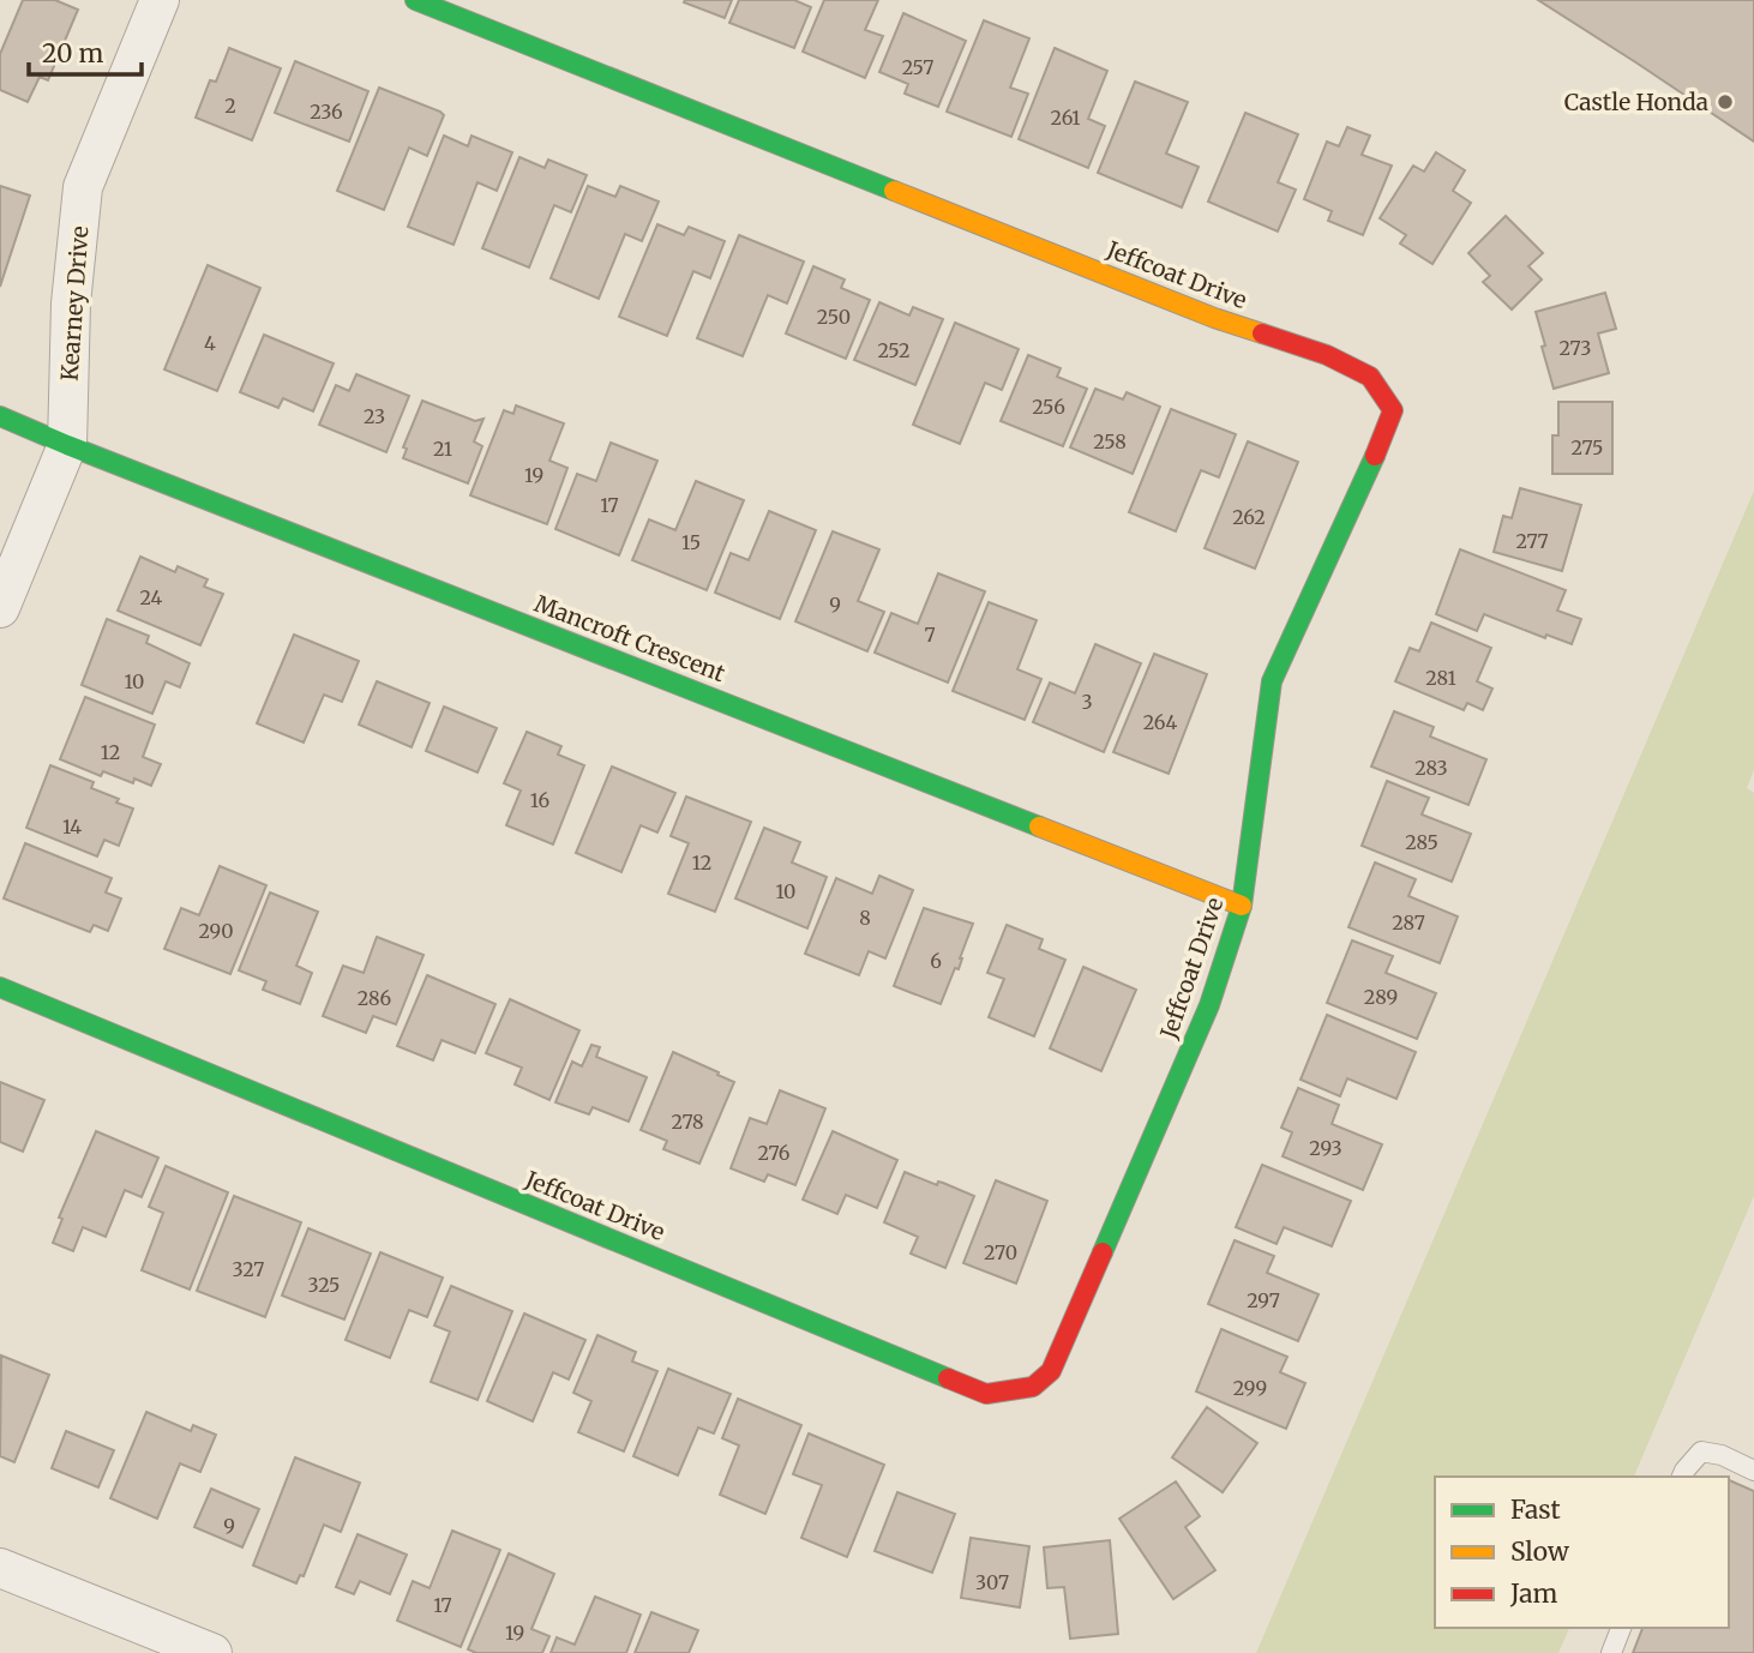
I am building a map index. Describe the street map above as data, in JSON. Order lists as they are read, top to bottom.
{
  "streets": {
    "street": ["Jeffcoat Drive", "Kearney Drive", "Mancroft Crescent"]
  },
  "crossings": [
    ["Jeffcoat Drive", "Mancroft Crescent"],
    ["Kearney Drive", "Mancroft Crescent"]
  ],
  "places": ["Castle Honda"],
  "house_numbers": [
    "257",
    "2",
    "236",
    "261",
    "250",
    "4",
    "273",
    "252",
    "256",
    "23",
    "258",
    "275",
    "21",
    "19",
    "17",
    "262",
    "277",
    "15",
    "24",
    "9",
    "7",
    "281",
    "10",
    "3",
    "264",
    "12",
    "283",
    "16",
    "14",
    "285",
    "12",
    "10",
    "8",
    "287",
    "290",
    "6",
    "289",
    "286",
    "278",
    "293",
    "276",
    "270",
    "327",
    "325",
    "297",
    "299",
    "9",
    "307",
    "17",
    "19"
  ],
  "legend": ["Fast", "Slow", "Jam"],
  "scale_bar": "20 m"
}
